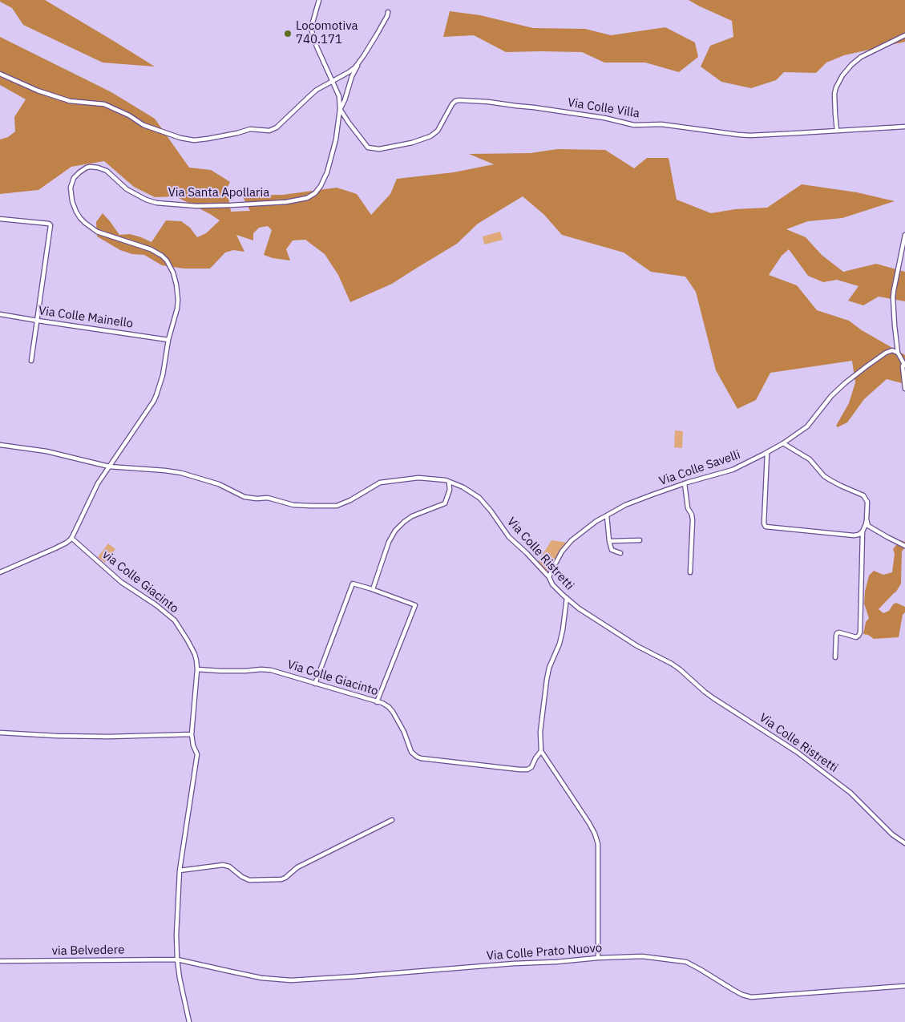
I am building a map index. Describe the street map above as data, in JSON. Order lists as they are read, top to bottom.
{
  "streets": {
    "street": [
      "Via Colle Villa",
      "Via Santa Apollaria",
      "Via Colle Mainello",
      "Via Colle Savelli",
      "Via Colle Ristretti",
      "via Colle Giacinto",
      "Via Colle Giacinto",
      "via Belvedere",
      "Via Colle Prato Nuovo"
    ]
  },
  "crossings": [
    ["Via Colle Villa", "Via Santa Apollaria"],
    ["Via Santa Apollaria", "Via Colle Mainello"],
    ["Via Santa Apollaria", "Via Colle Ristretti"],
    ["Via Santa Apollaria", "via Colle Giacinto"],
    ["Via Colle Savelli", "Via Colle Ristretti"],
    ["via Colle Giacinto", "Via Colle Giacinto"],
    ["via Belvedere", "Via Colle Prato Nuovo"]
  ],
  "places": ["Locomotiva 740.171"]
}
